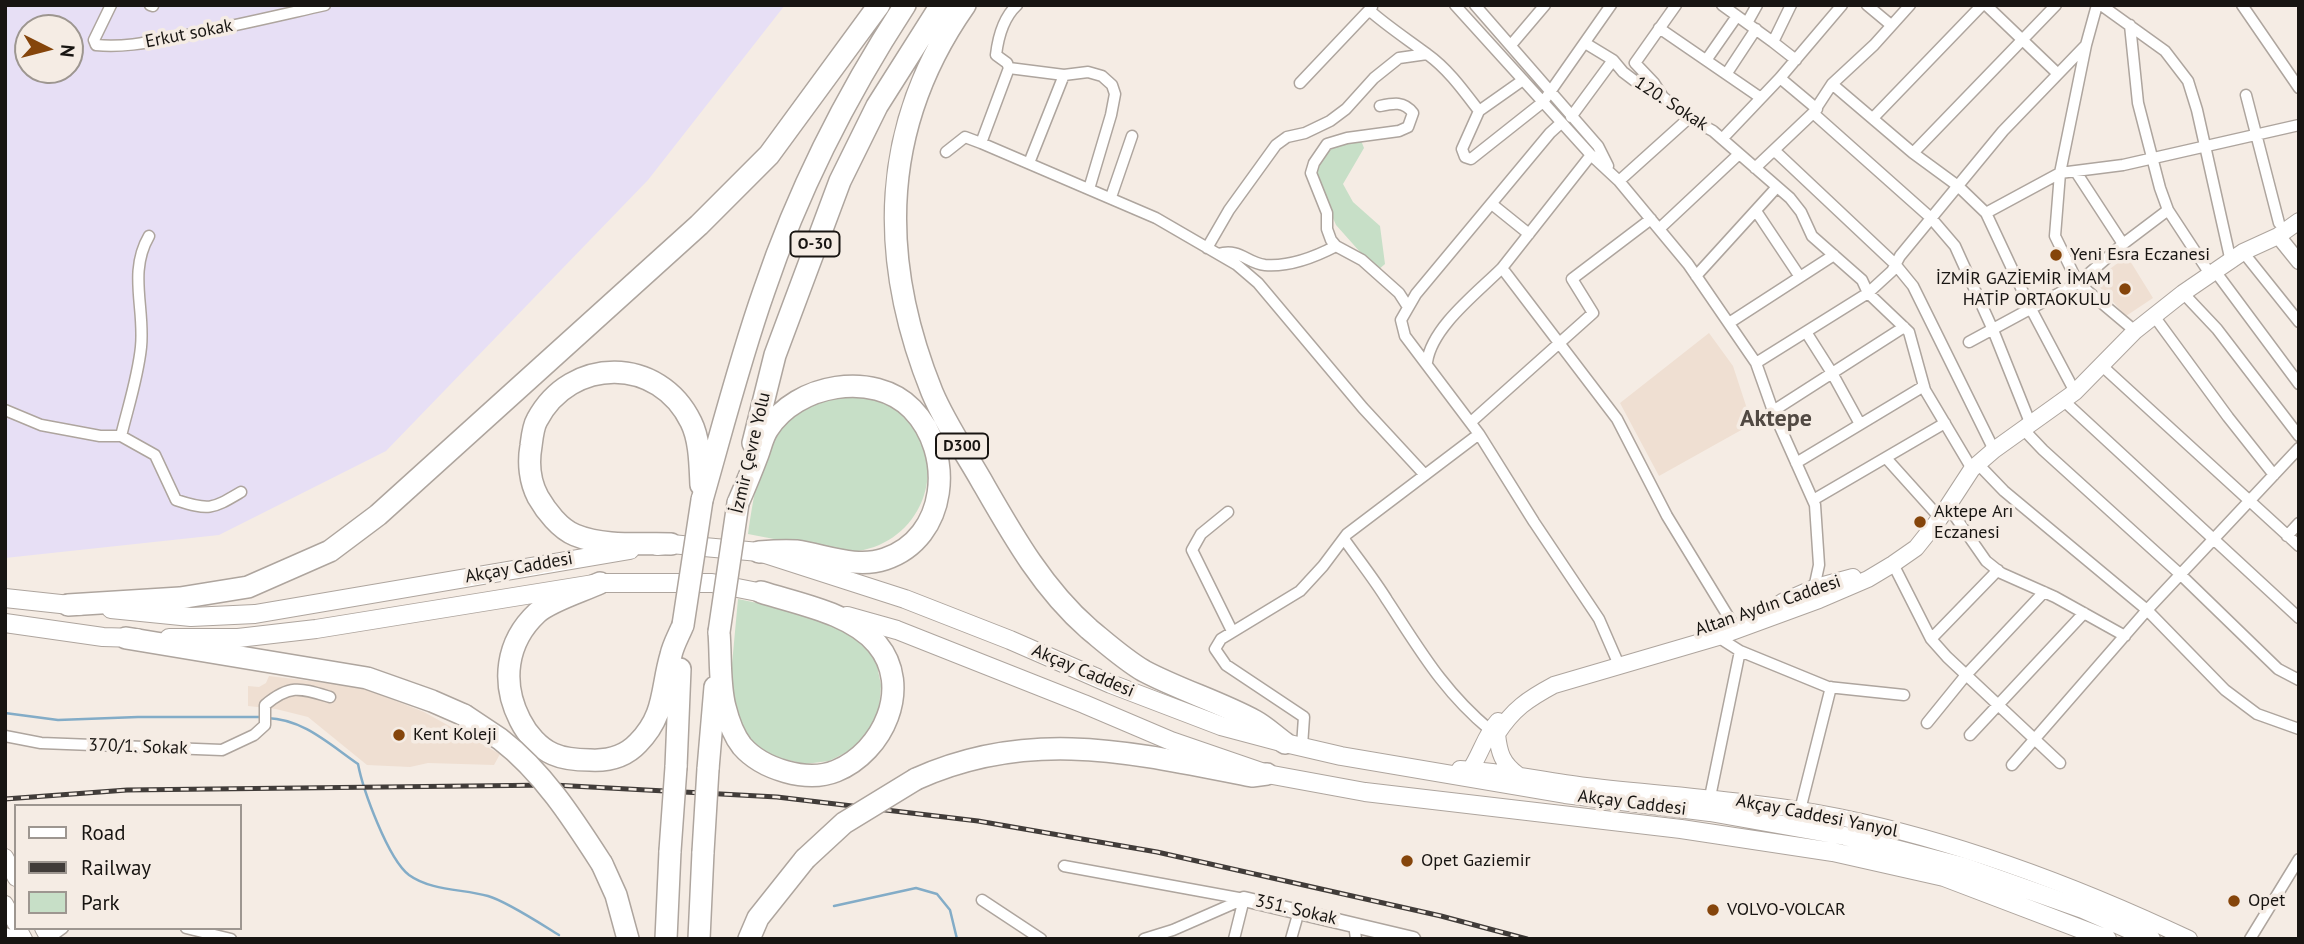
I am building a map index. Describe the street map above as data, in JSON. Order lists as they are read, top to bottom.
{
  "streets": {
    "highway": [
      "O-30",
      "D300",
      "İzmir Çevre Yolu",
      "Akçay Caddesi"
    ],
    "main road": ["Altan Aydın Caddesi", "Akçay Caddesi Yanyol"],
    "street": [
      "Erkut sokak",
      "120. Sokak",
      "370/1. Sokak",
      "351. Sokak"
    ]
  },
  "crossings": [
    ["D300", "Akçay Caddesi"],
    ["Altan Aydın Caddesi", "Akçay Caddesi Yanyol"]
  ],
  "districts": ["Aktepe"],
  "places": [
    "Yeni Esra Eczanesi",
    "İZMİR GAZİEMİR İMAM HATİP ORTAOKULU",
    "Aktepe Arı Eczanesi",
    "Kent Koleji",
    "Opet Gaziemir",
    "Opet",
    "VOLVO-VOLCAR"
  ],
  "legend": ["Road", "Railway", "Park"],
  "north": "right"
}
